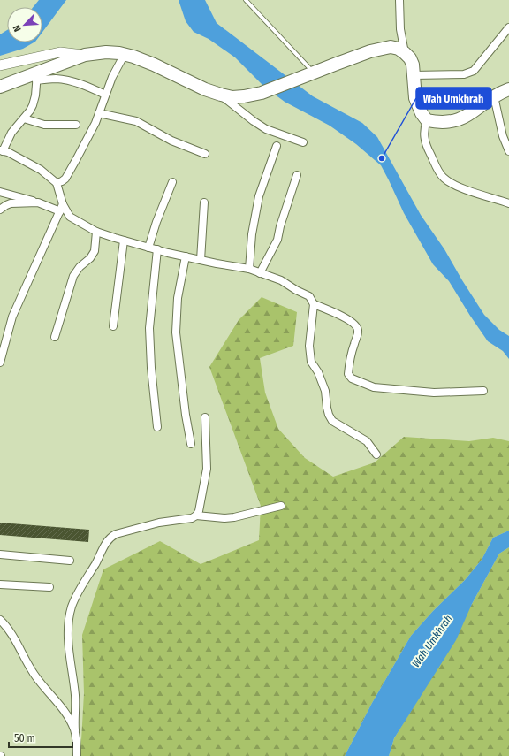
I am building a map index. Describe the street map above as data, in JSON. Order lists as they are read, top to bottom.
{
  "water": ["Wah Umkhrah"],
  "places": ["Wah Umkhrah"],
  "scale_bar": "50 m",
  "north": "bottom left"
}
